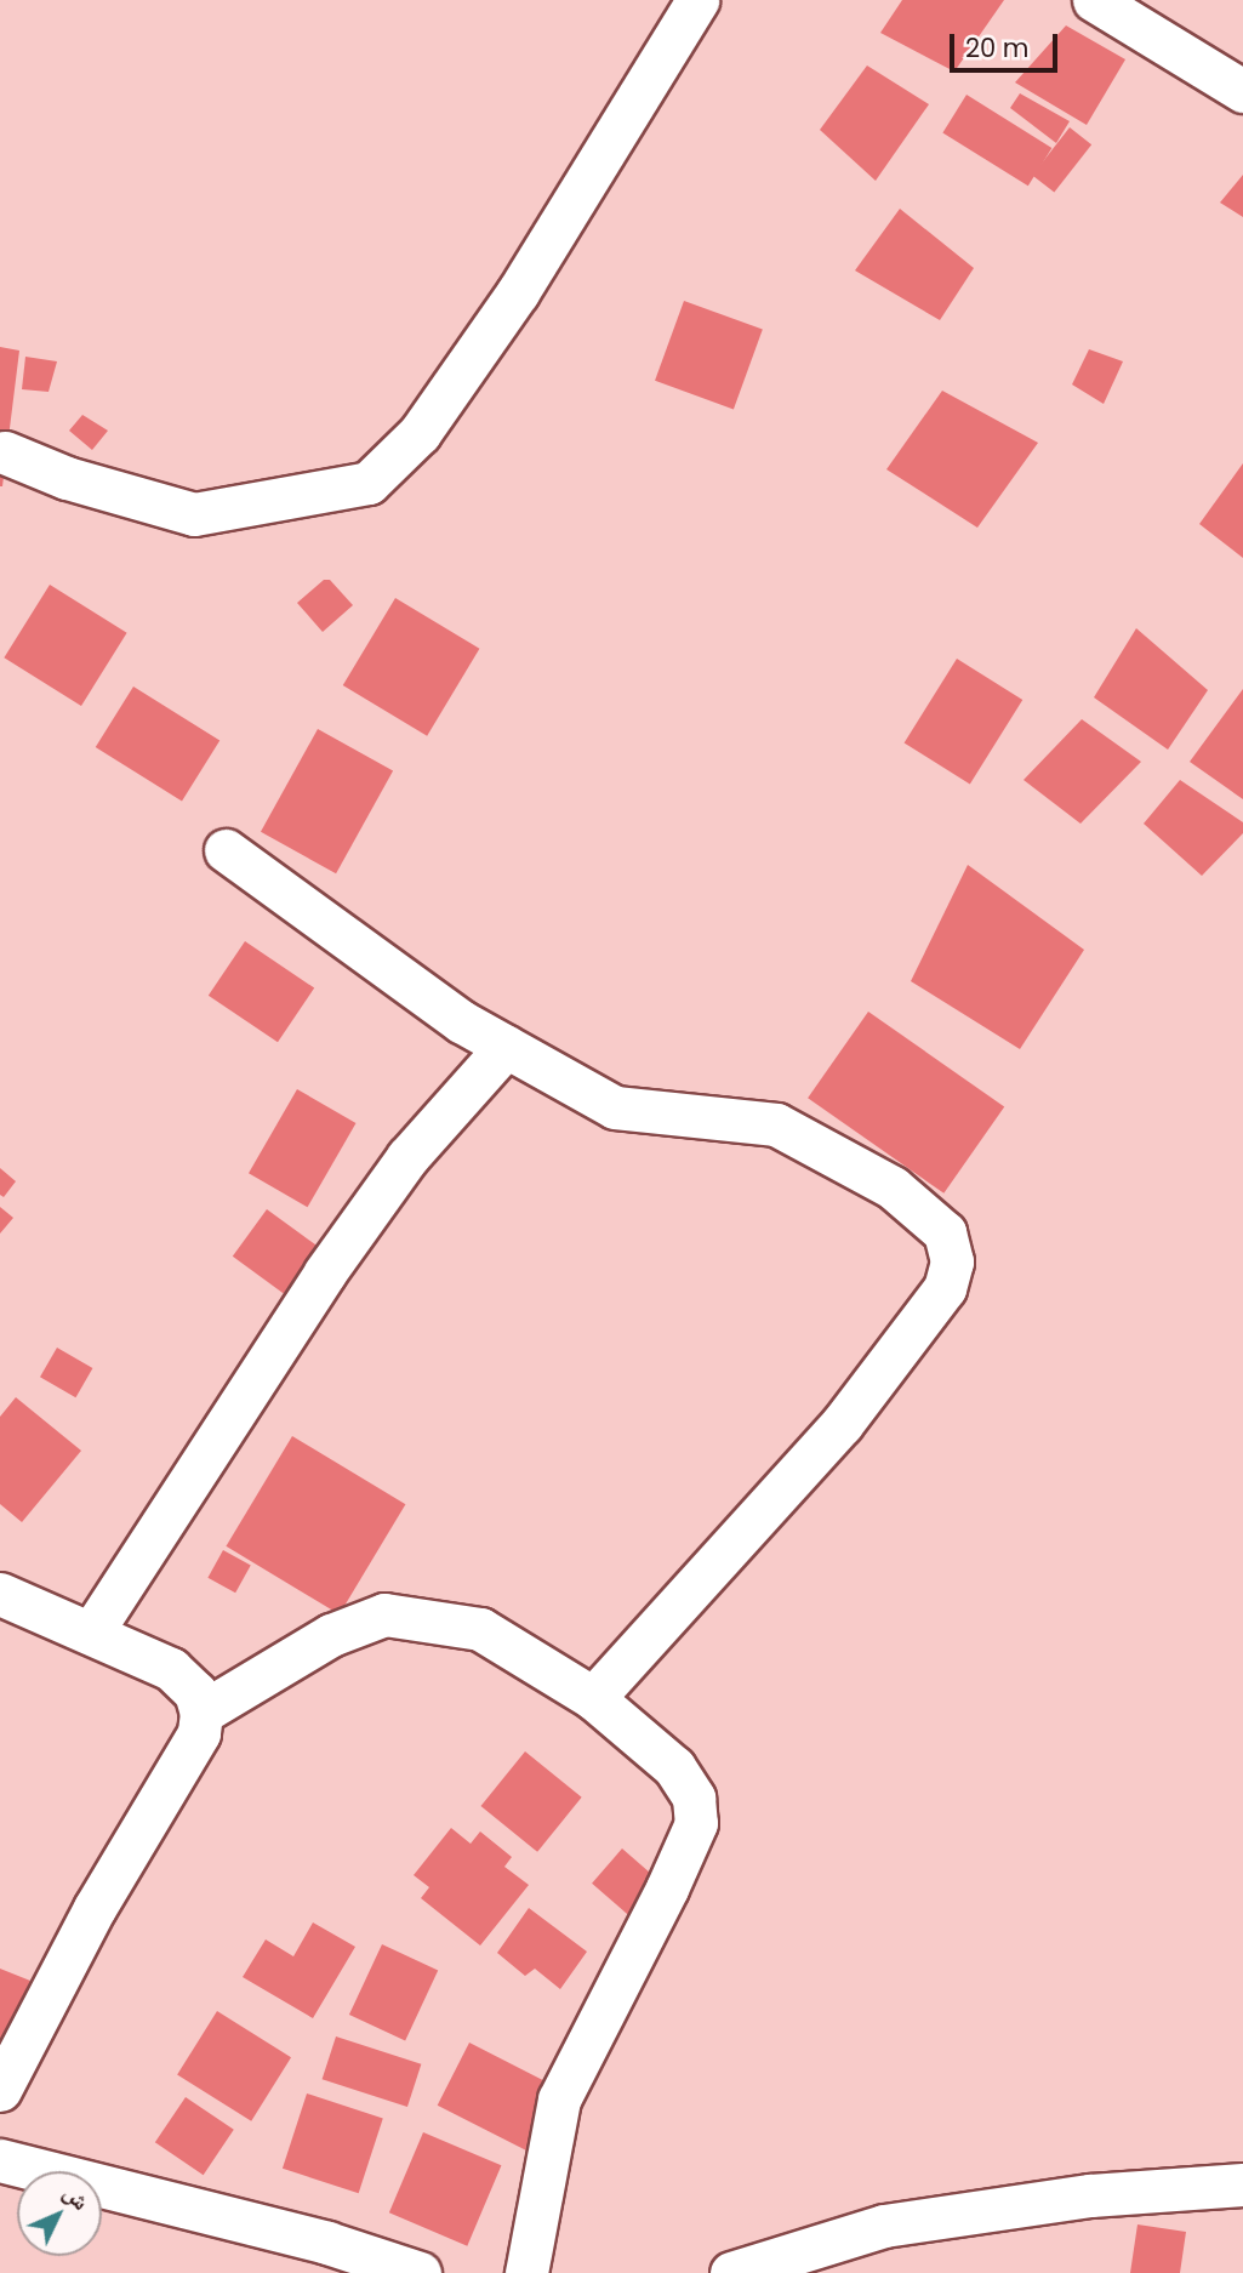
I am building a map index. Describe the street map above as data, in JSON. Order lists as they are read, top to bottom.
{
  "scale_bar": "20 m",
  "north": "top right"
}
